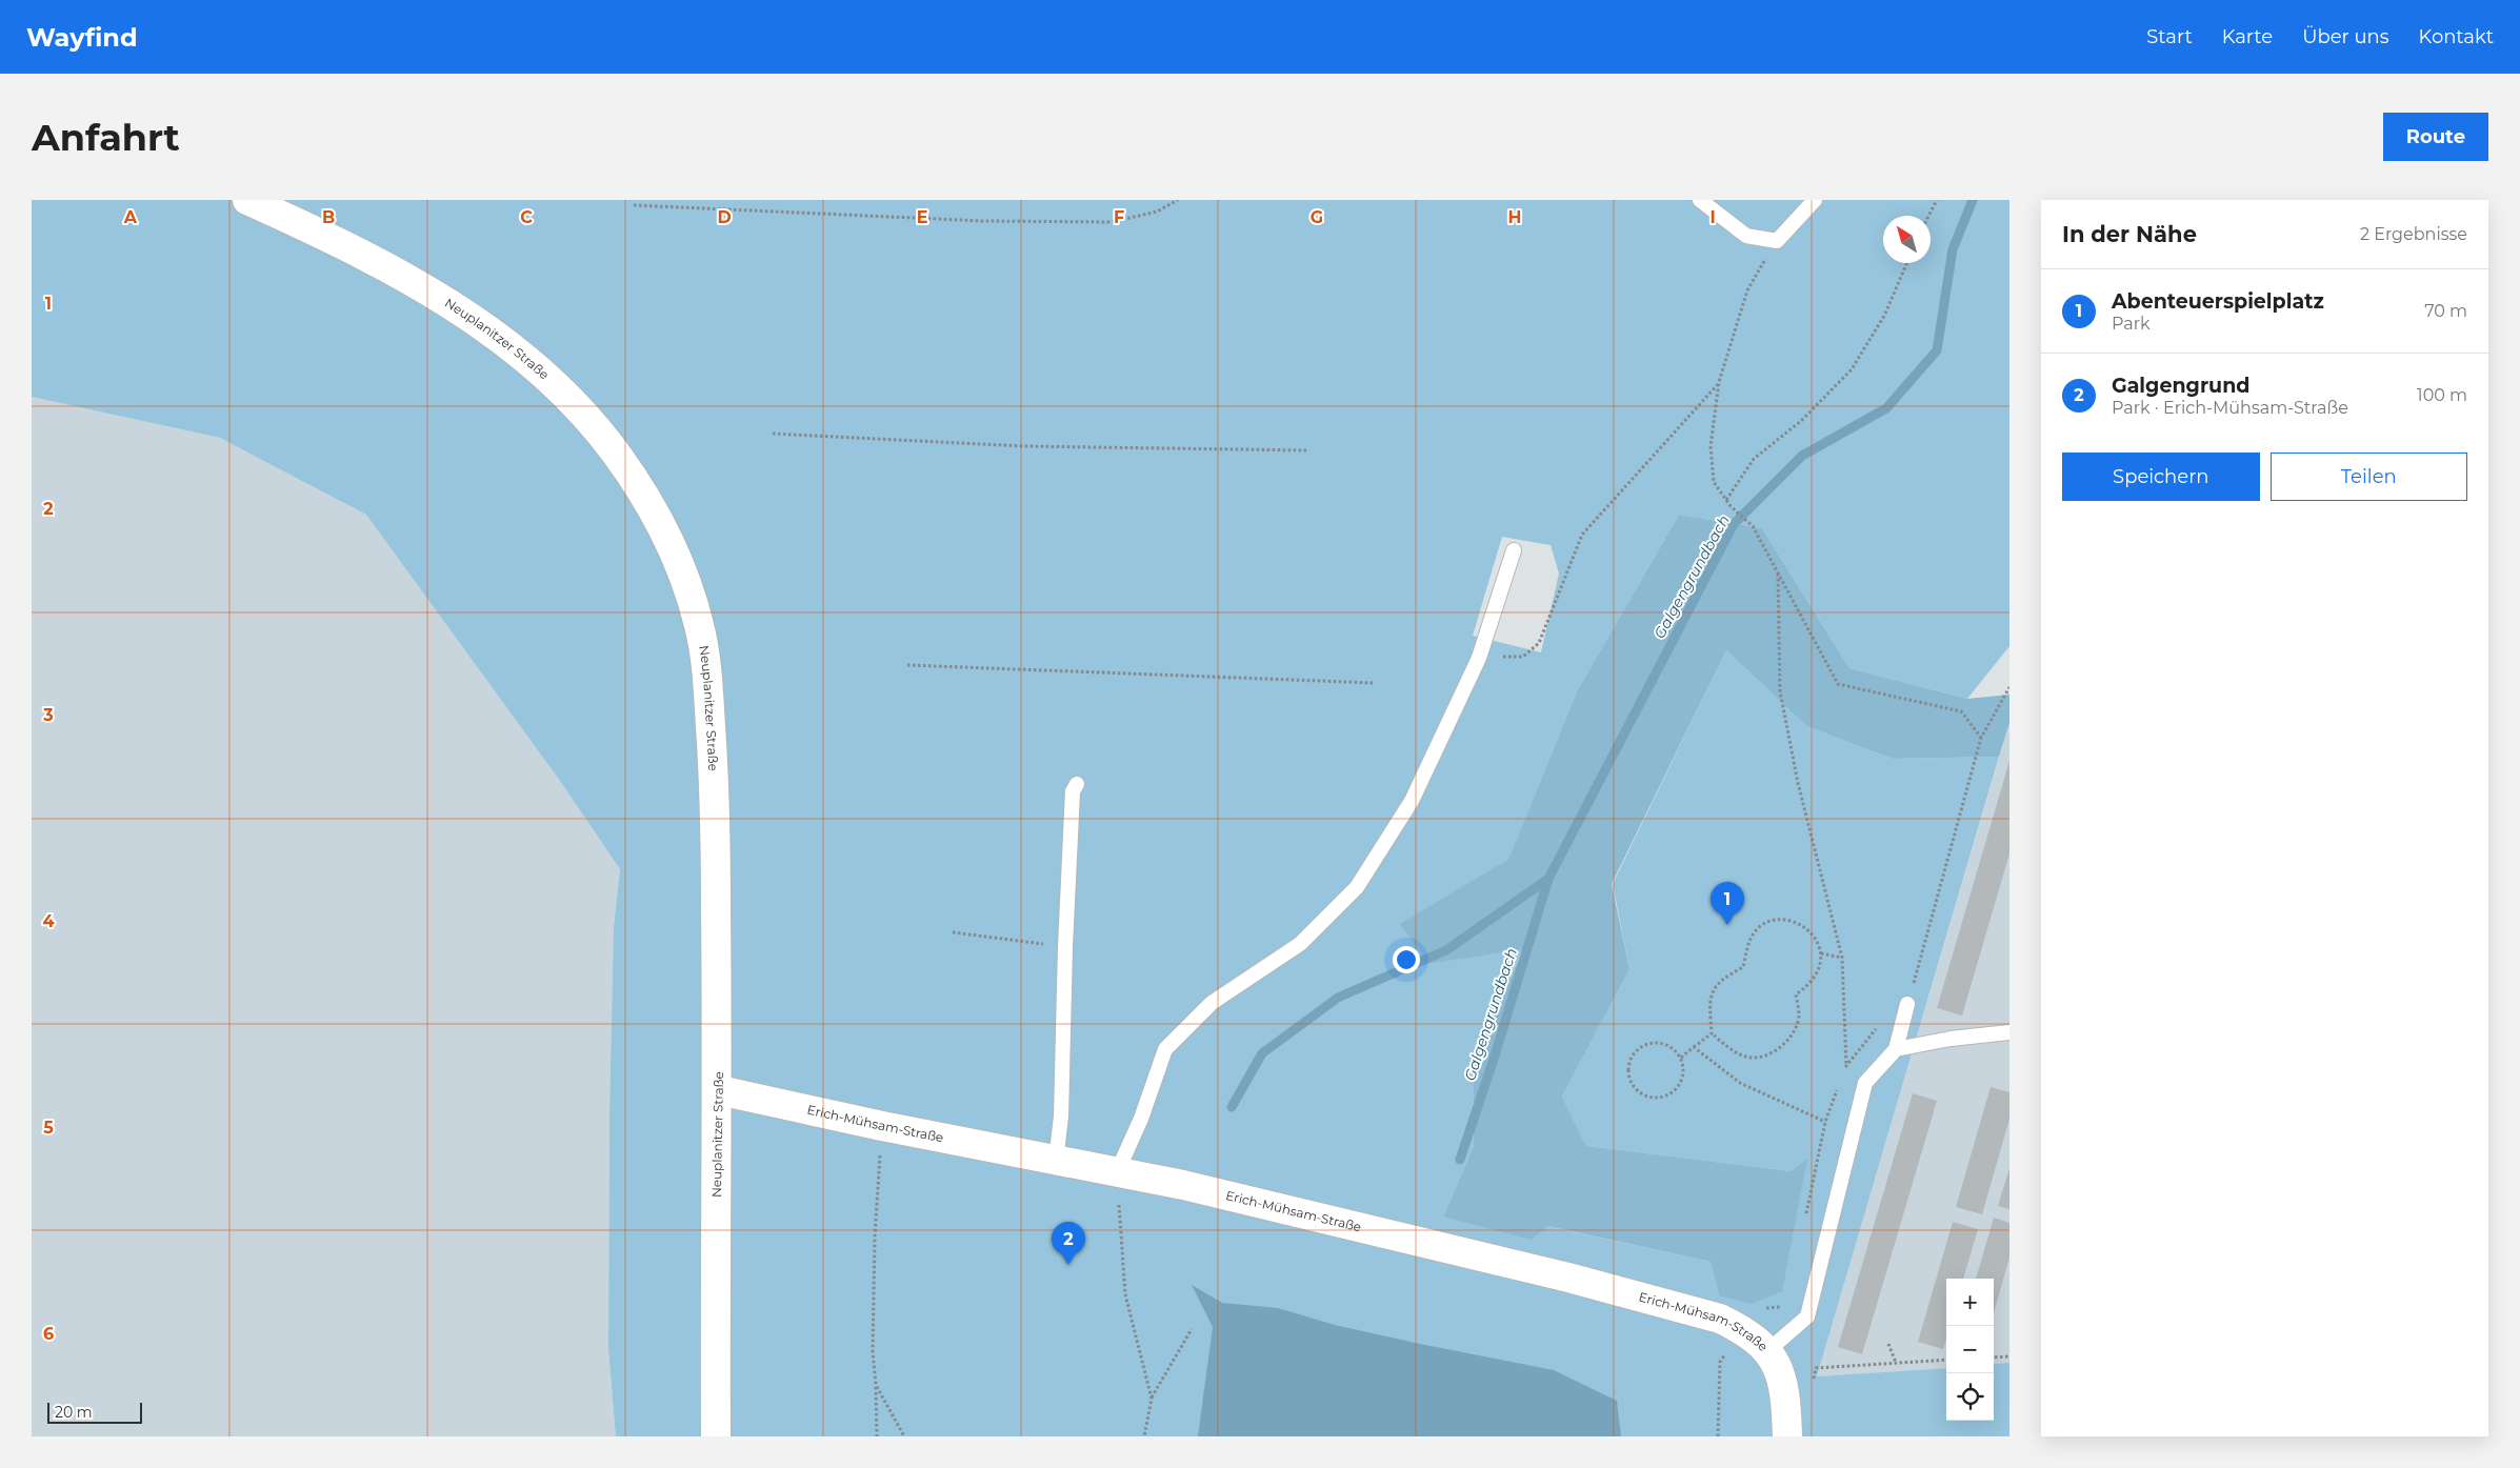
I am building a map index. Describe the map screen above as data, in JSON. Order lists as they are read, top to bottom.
{
  "streets": {
    "main road": ["Neuplanitzer Straße", "Erich-Mühsam-Straße"]
  },
  "crossings": [
    ["Neuplanitzer Straße", "Erich-Mühsam-Straße"]
  ],
  "water": ["Galgengrundbach"],
  "scale_bar": "20 m",
  "north": "top left",
  "page": {
    "header": "Wayfind",
    "nav": [
      "Start",
      "Karte",
      "Über uns",
      "Kontakt"
    ],
    "buttons": [
      "Route",
      ["Speichern", "Teilen"]
    ],
    "title": "Anfahrt",
    "heading": ["In der Nähe", "2 Ergebnisse"],
    "list": [
      {
        "mark": "1",
        "name": "Abenteuerspielplatz",
        "note": "Park",
        "value": "70 m"
      },
      {
        "mark": "2",
        "name": "Galgengrund",
        "note": "Park · Erich-Mühsam-Straße",
        "value": "100 m"
      }
    ],
    "pins": ["1", "2"],
    "map_buttons": ["+", "−"],
    "scale": "20 m"
  },
  "grid": {
    "columns": [
      "A",
      "B",
      "C",
      "D",
      "E",
      "F",
      "G",
      "H",
      "I"
    ],
    "rows": [
      "1",
      "2",
      "3",
      "4",
      "5",
      "6"
    ]
  }
}
